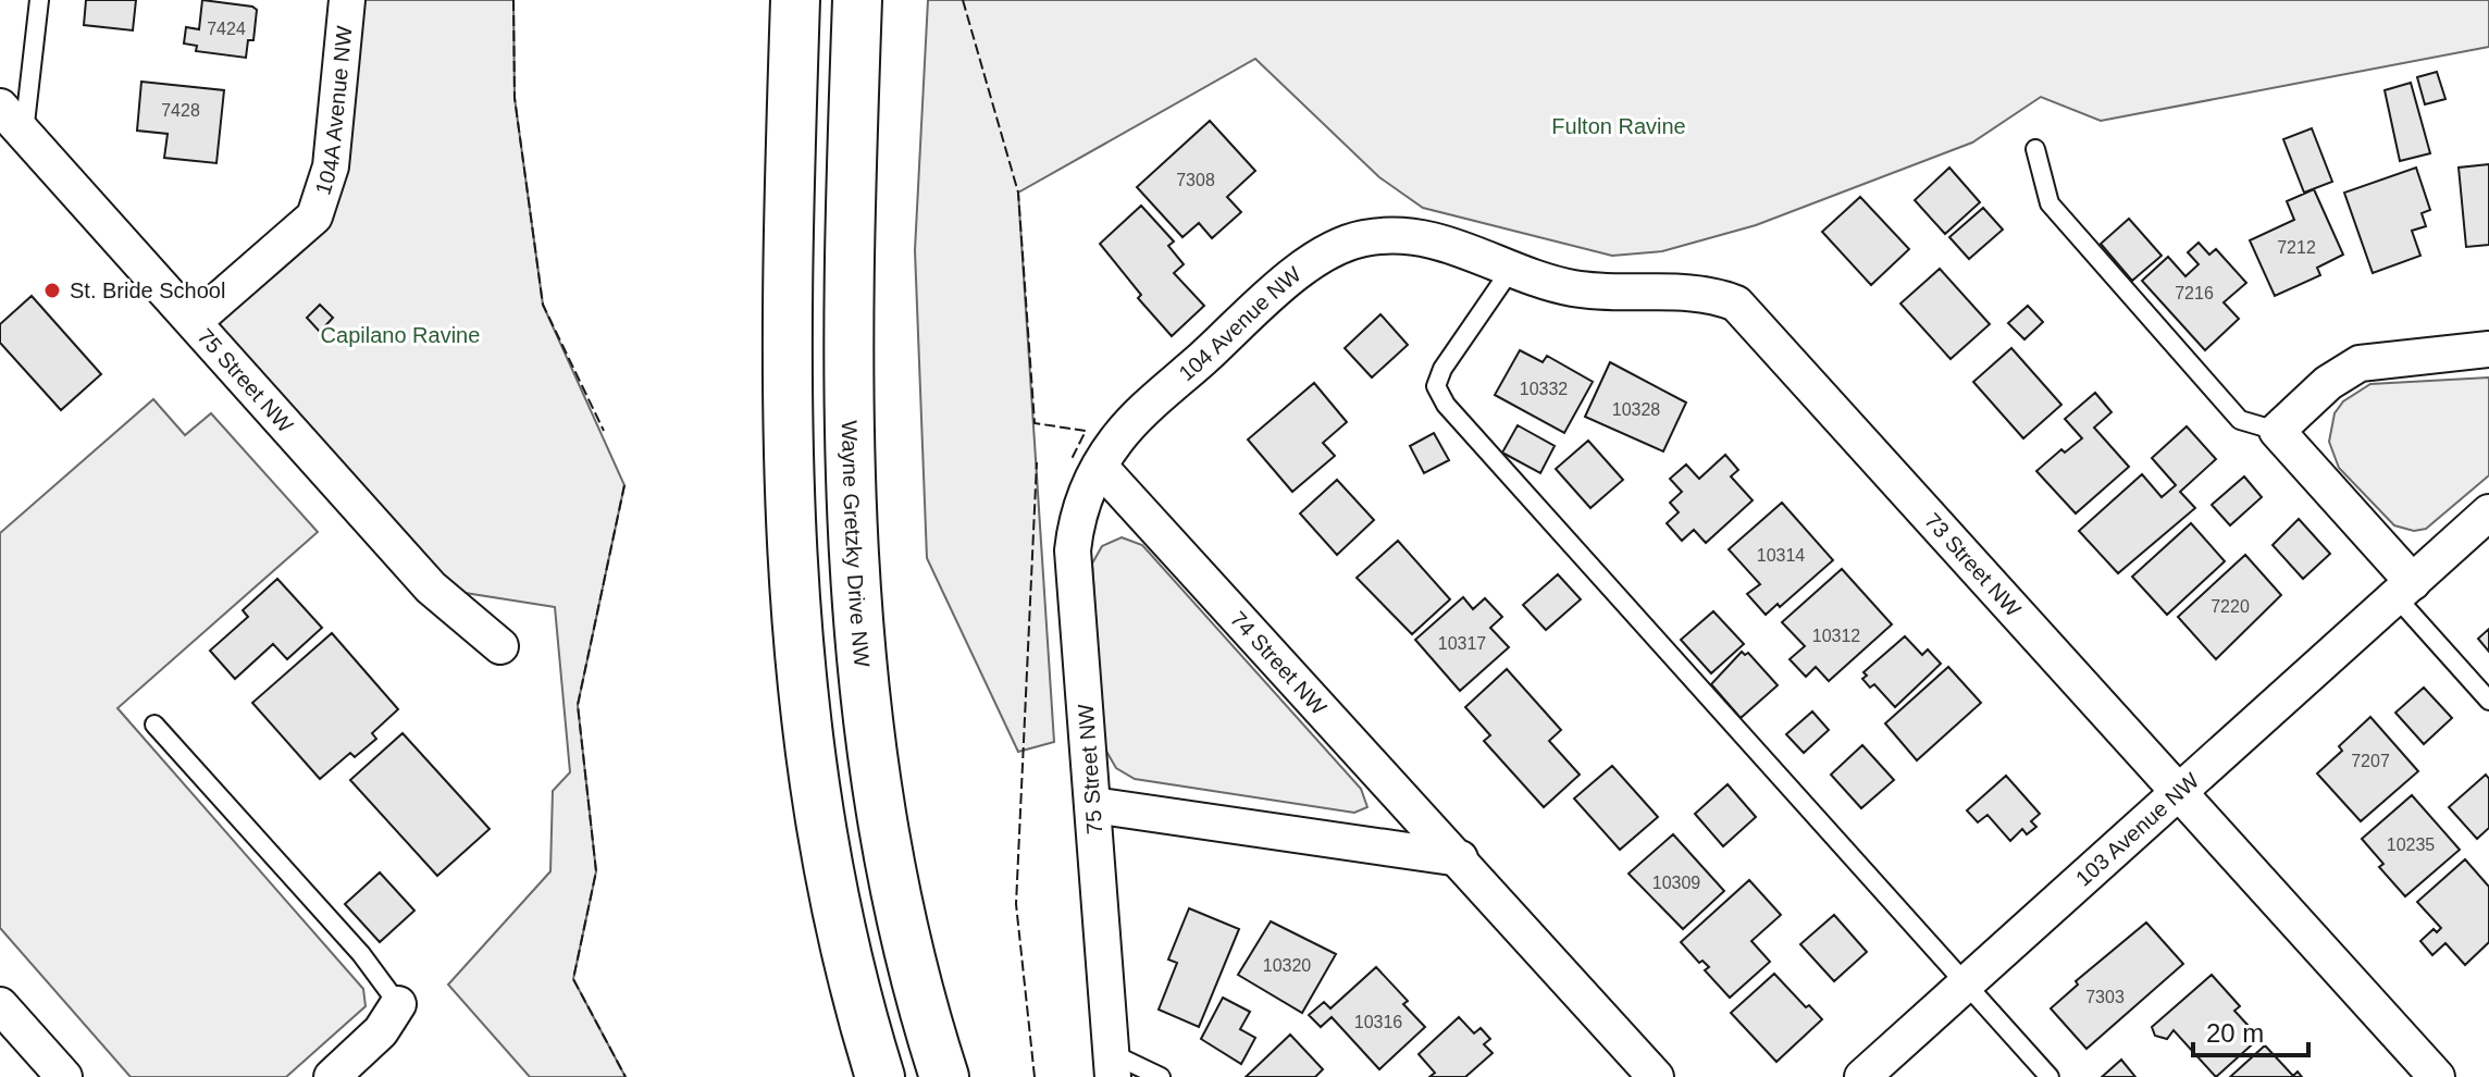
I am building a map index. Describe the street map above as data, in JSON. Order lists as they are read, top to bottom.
{
  "streets": {
    "main road": ["Wayne Gretzky Drive NW"],
    "street": [
      "104A Avenue NW",
      "104 Avenue NW",
      "75 Street NW",
      "73 Street NW",
      "74 Street NW",
      "103 Avenue NW"
    ]
  },
  "crossings": [
    ["104A Avenue NW", "75 Street NW"],
    ["104 Avenue NW", "75 Street NW"],
    ["104 Avenue NW", "73 Street NW"],
    ["104 Avenue NW", "74 Street NW"],
    ["75 Street NW", "74 Street NW"],
    ["73 Street NW", "103 Avenue NW"]
  ],
  "parks": ["Fulton Ravine", "Capilano Ravine"],
  "places": ["St. Bride School"],
  "house_numbers": [
    "7424",
    "7428",
    "7308",
    "7212",
    "7216",
    "10332",
    "10328",
    "10314",
    "7220",
    "10312",
    "10317",
    "7207",
    "10235",
    "10309",
    "10320",
    "7303",
    "10316"
  ],
  "scale_bar": "20 m"
}
